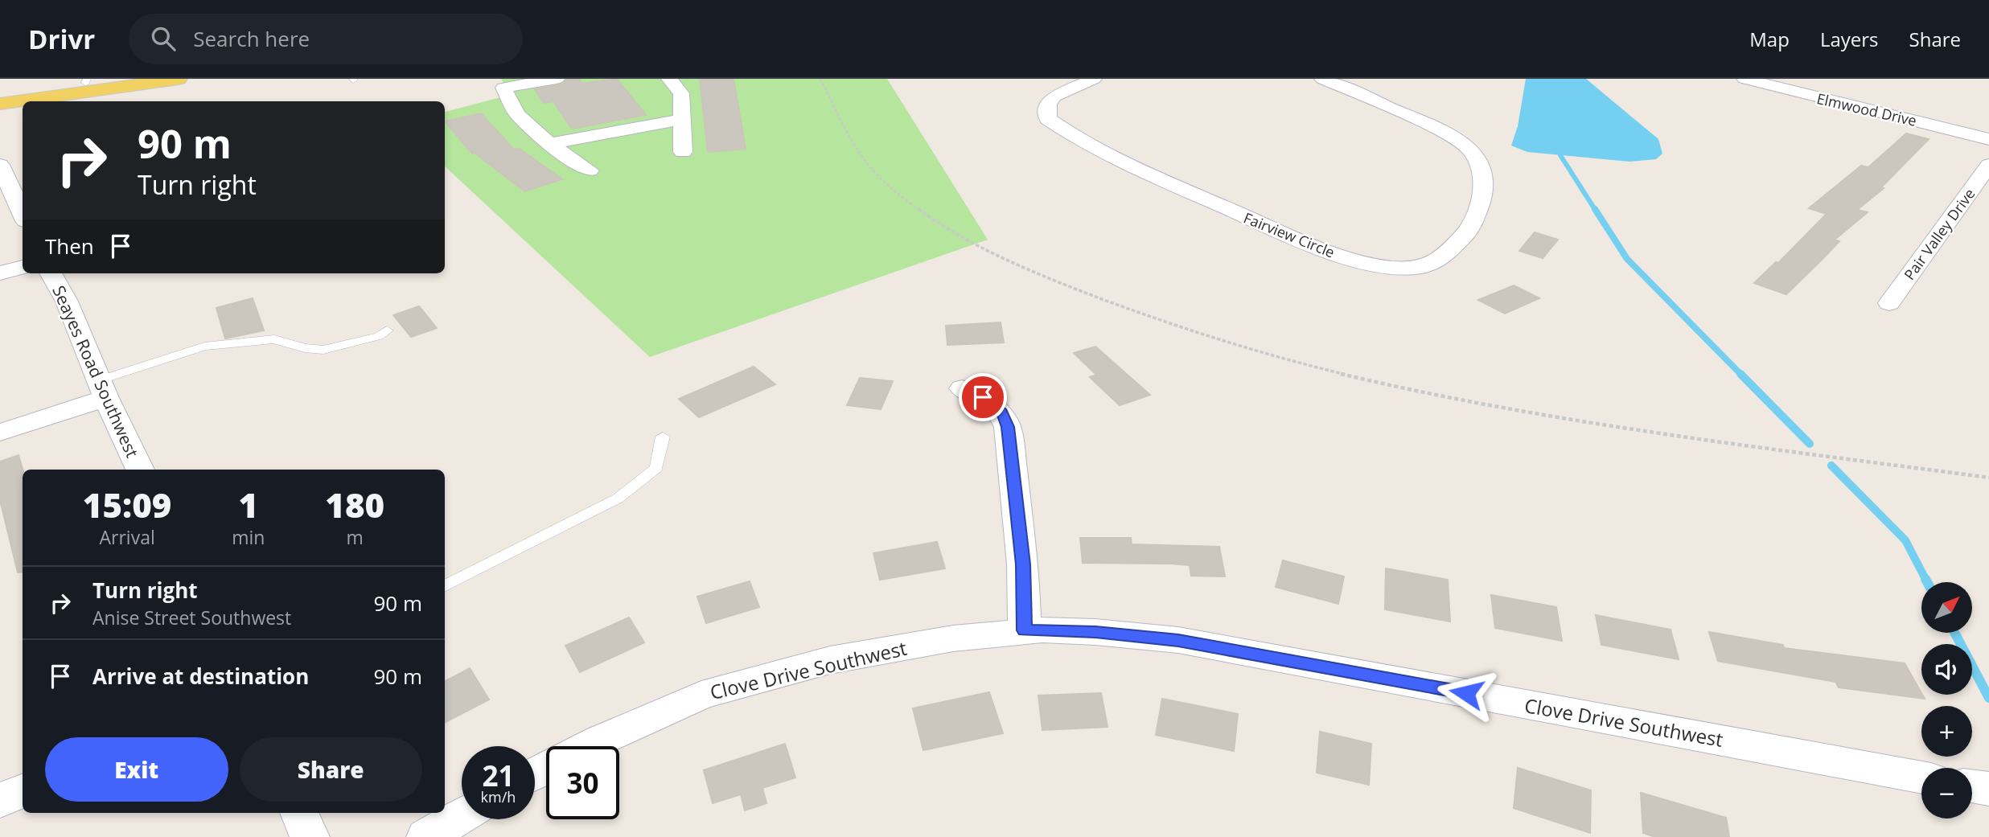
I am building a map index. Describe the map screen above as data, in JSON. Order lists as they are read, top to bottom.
{
  "streets": {
    "street": [
      "Elmwood Drive",
      "Pair Valley Drive",
      "Fairview Circle",
      "Seayes Road Southwest",
      "Clove Drive Southwest"
    ]
  },
  "north": "top right",
  "page": {
    "header": "Drivr",
    "search": "Search here",
    "nav": ["Map", "Layers", "Share"],
    "turn": ["90 m", "Turn right"],
    "then": "Then",
    "eta": [
      "15:09",
      "Arrival",
      "1",
      "min",
      "180",
      "m"
    ],
    "list": [
      {
        "name": "Turn right",
        "note": "Anise Street Southwest",
        "value": "90 m"
      },
      {
        "name": "Arrive at destination",
        "value": "90 m"
      }
    ],
    "map_buttons": ["+", "−"],
    "buttons": ["Exit", "Share"],
    "speed": "21 km/h",
    "limit": "30"
  }
}
